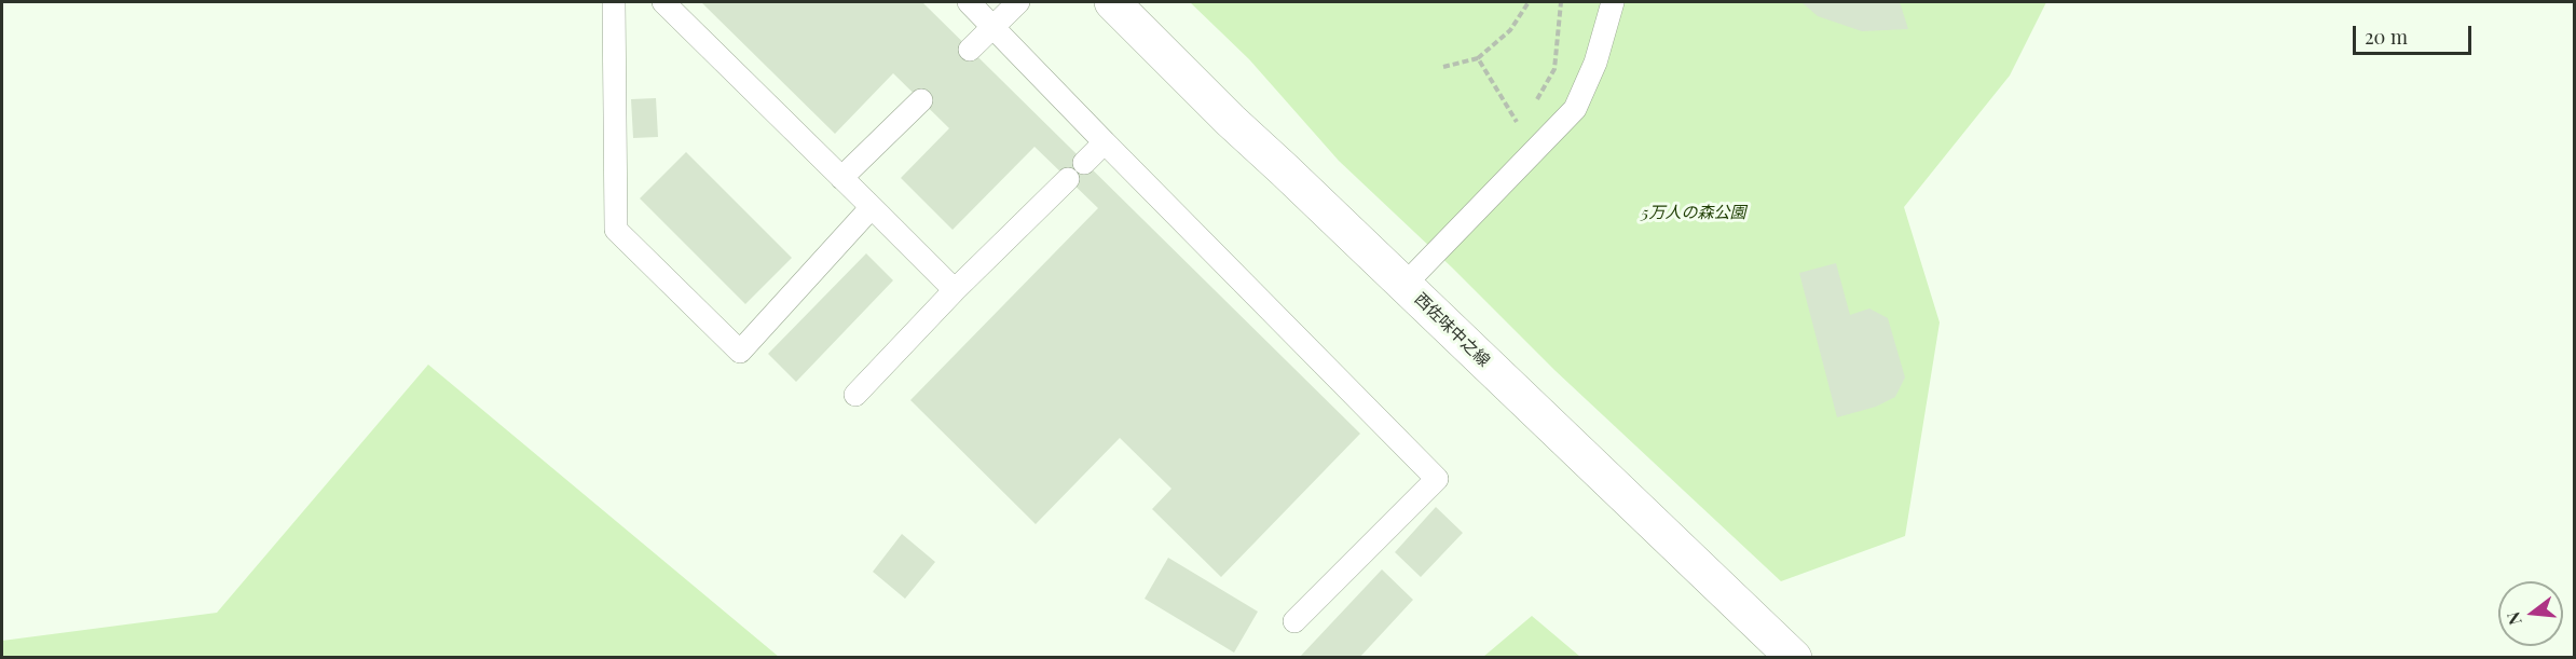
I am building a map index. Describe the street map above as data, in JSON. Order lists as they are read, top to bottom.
{
  "streets": {
    "main road": ["西佐味中之線"]
  },
  "parks": ["5万人の森公園"],
  "scale_bar": "20 m",
  "north": "left"
}
